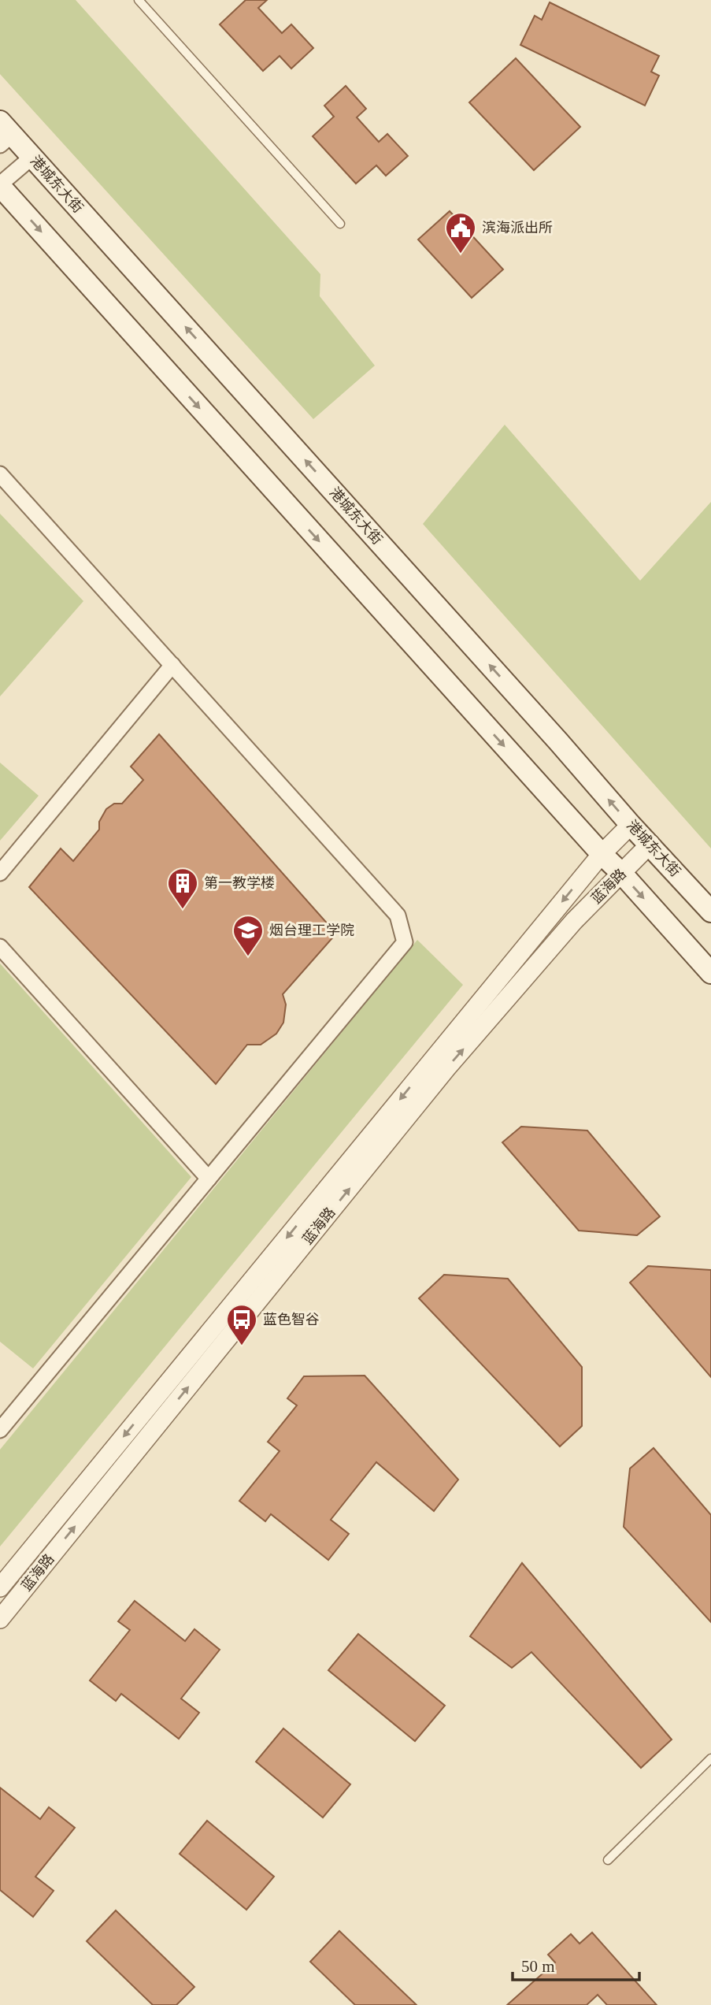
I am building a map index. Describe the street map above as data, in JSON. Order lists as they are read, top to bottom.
{
  "streets": {
    "main road": ["港城东大街"],
    "street": ["蓝海路"]
  },
  "crossings": [
    ["港城东大街", "蓝海路"]
  ],
  "places": {
    "public building": ["滨海派出所"],
    "building": ["第一教学楼"],
    "school or university": ["烟台理工学院"],
    "bus stop": ["蓝色智谷"]
  },
  "scale_bar": "50 m"
}
